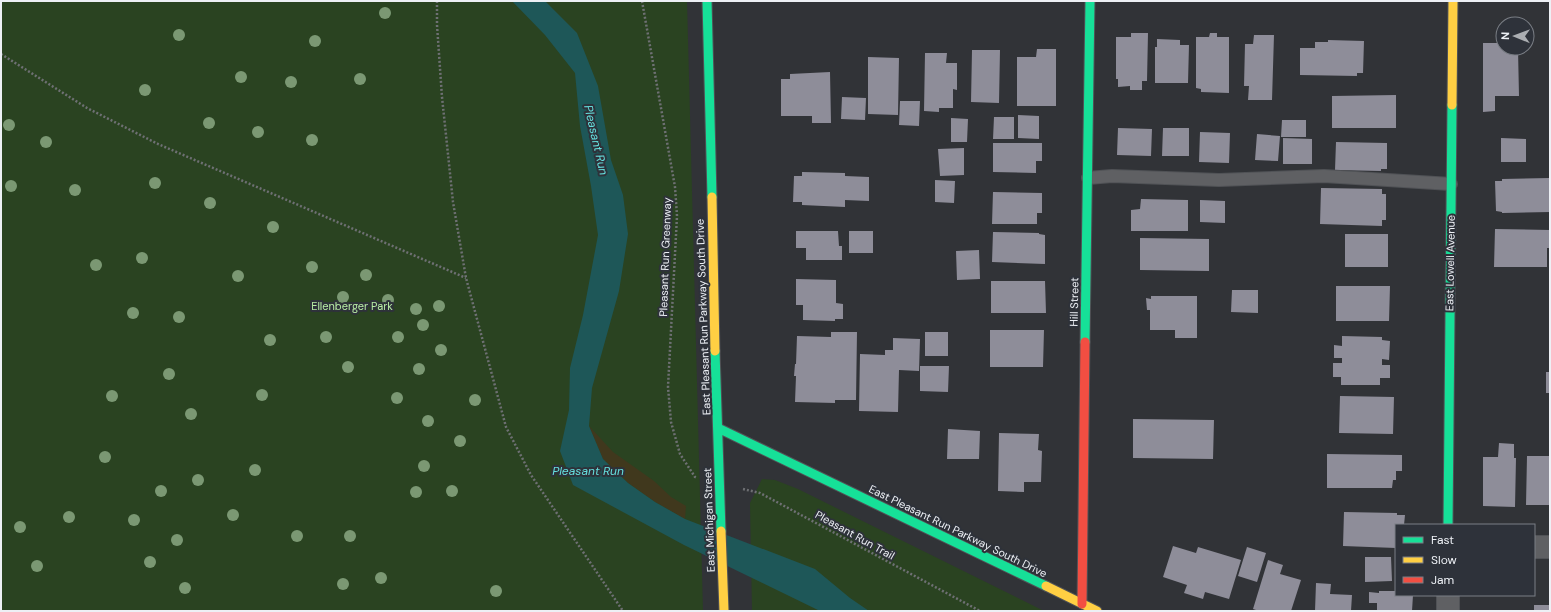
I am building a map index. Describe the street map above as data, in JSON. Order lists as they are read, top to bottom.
{
  "streets": {
    "street": [
      "East Lowell Avenue",
      "Hill Street",
      "East Pleasant Run Parkway South Drive",
      "East Michigan Street"
    ],
    "path": ["Pleasant Run Greenway", "Pleasant Run Trail"]
  },
  "crossings": [
    ["Hill Street", "East Pleasant Run Parkway South Drive"],
    ["East Pleasant Run Parkway South Drive", "East Michigan Street"],
    ["East Michigan Street", "Pleasant Run Trail"]
  ],
  "water": ["Pleasant Run"],
  "parks": ["Ellenberger Park"],
  "legend": ["Fast", "Slow", "Jam"],
  "north": "left"
}
